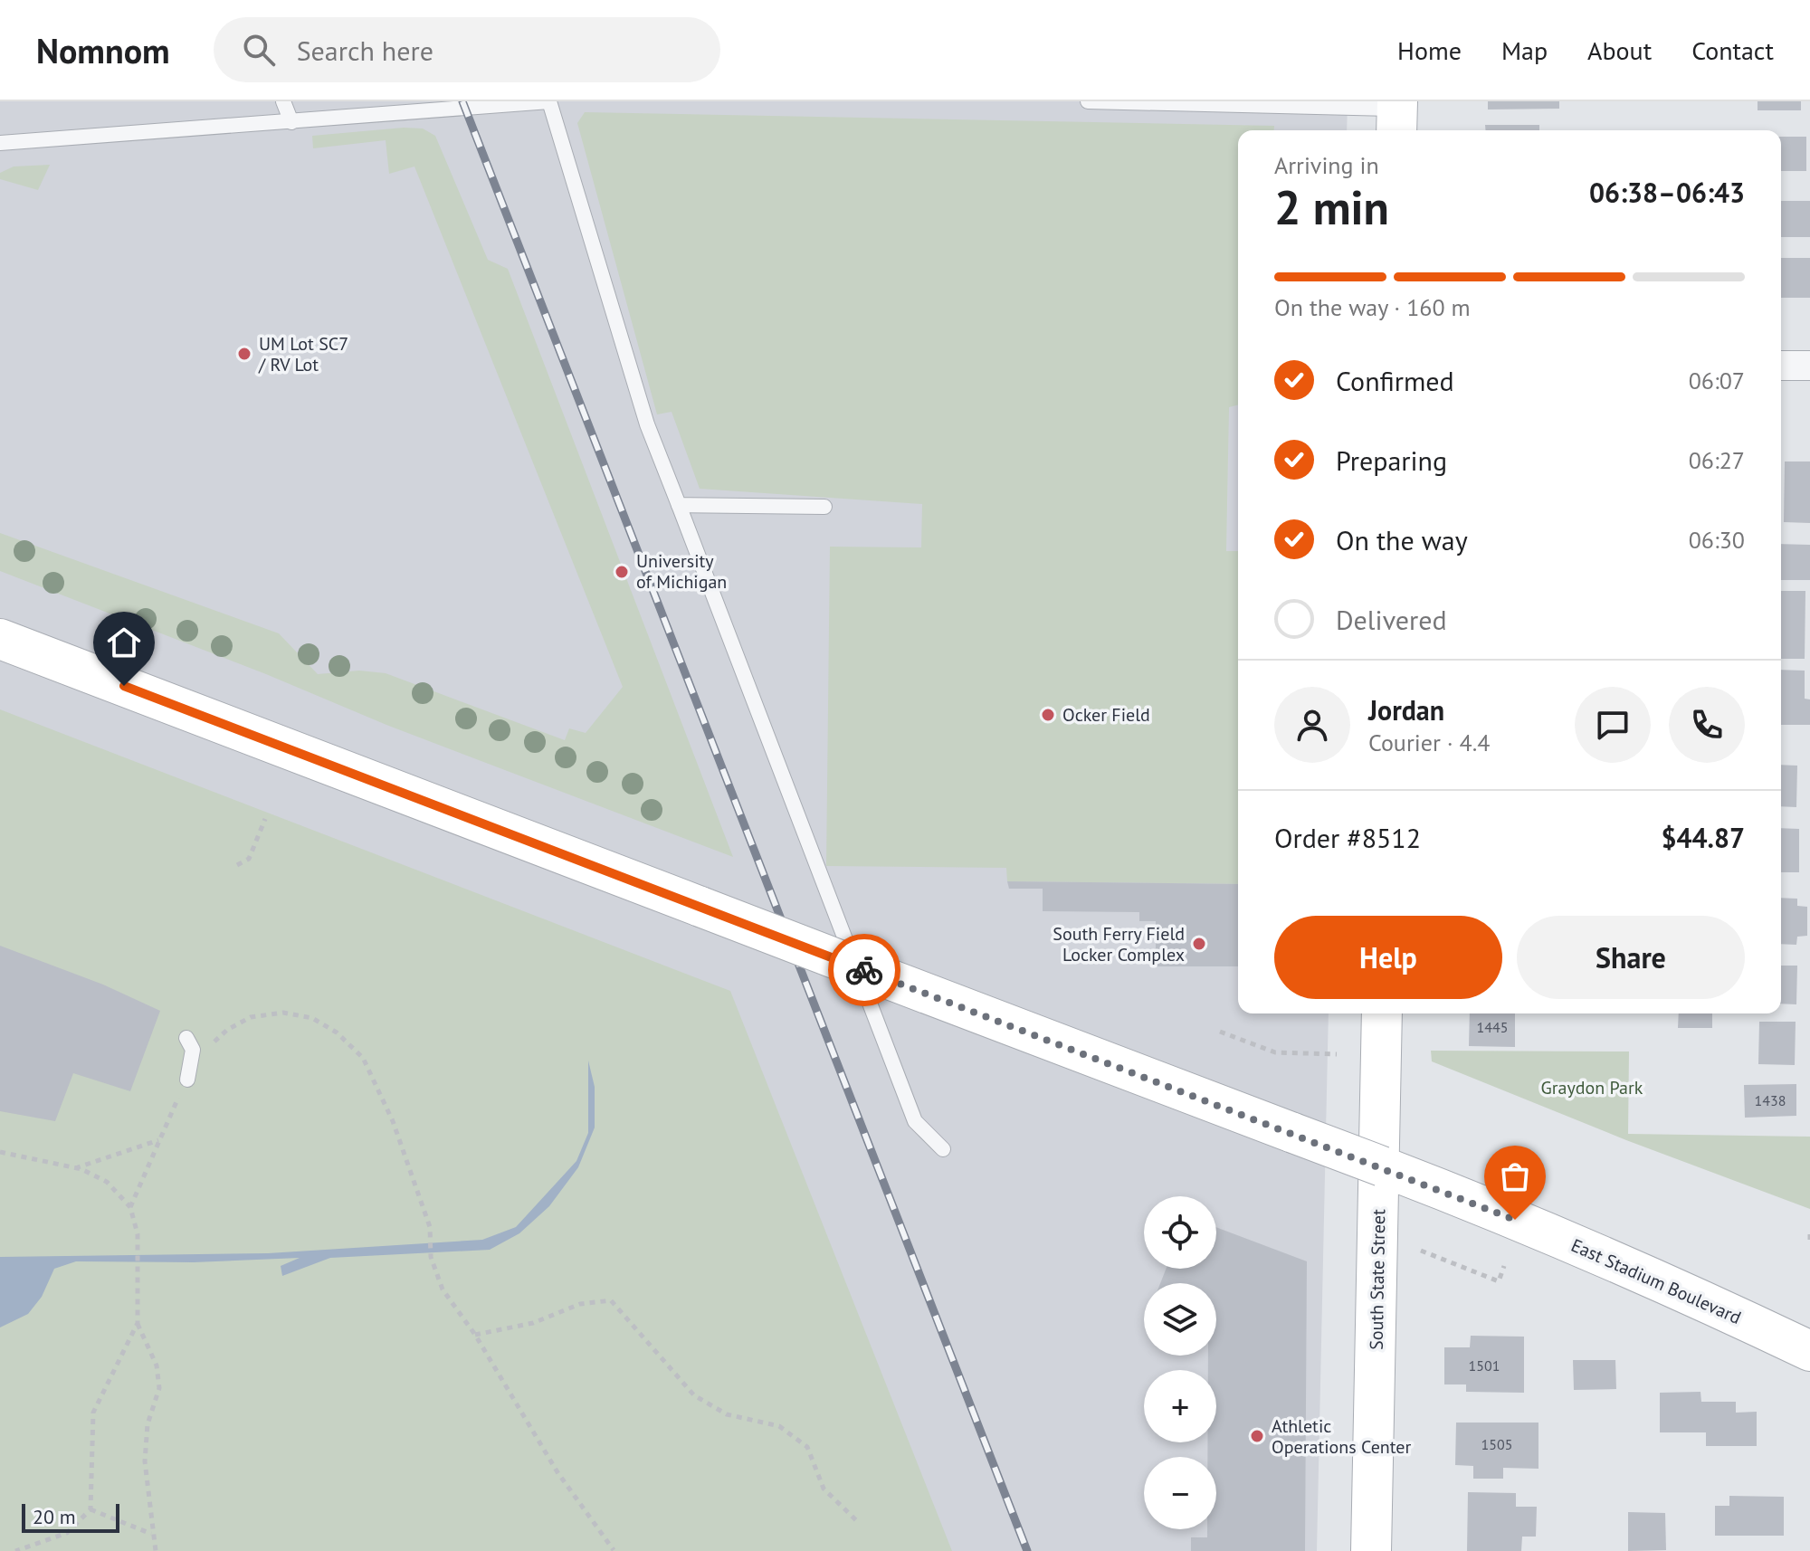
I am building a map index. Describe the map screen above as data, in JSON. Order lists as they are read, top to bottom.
{
  "streets": {
    "main road": ["South State Street", "East Stadium Boulevard"]
  },
  "parks": ["Graydon Park"],
  "places": [
    "UM Lot SC7 / RV Lot",
    "University of Michigan",
    "Ocker Field",
    "South Ferry Field Locker Complex",
    "Athletic Operations Center"
  ],
  "house_numbers": [
    "1445",
    "1438",
    "1501",
    "1505"
  ],
  "scale_bar": "20 m",
  "page": {
    "header": "Nomnom",
    "search": "Search here",
    "nav": [
      "Home",
      "Map",
      "About",
      "Contact"
    ],
    "heading": ["2 min", "Arriving in", "06:38–06:43"],
    "panel": [
      "Jordan",
      "Courier · 4.4",
      "Order #8512",
      "$44.87"
    ],
    "bar": "On the way · 160 m",
    "list": [
      ["Confirmed", "06:07"],
      ["Preparing", "06:27"],
      ["On the way", "06:30"],
      "Delivered"
    ],
    "buttons": ["Help", "Share"],
    "map_buttons": ["+", "−"],
    "scale": "20 m"
  }
}
